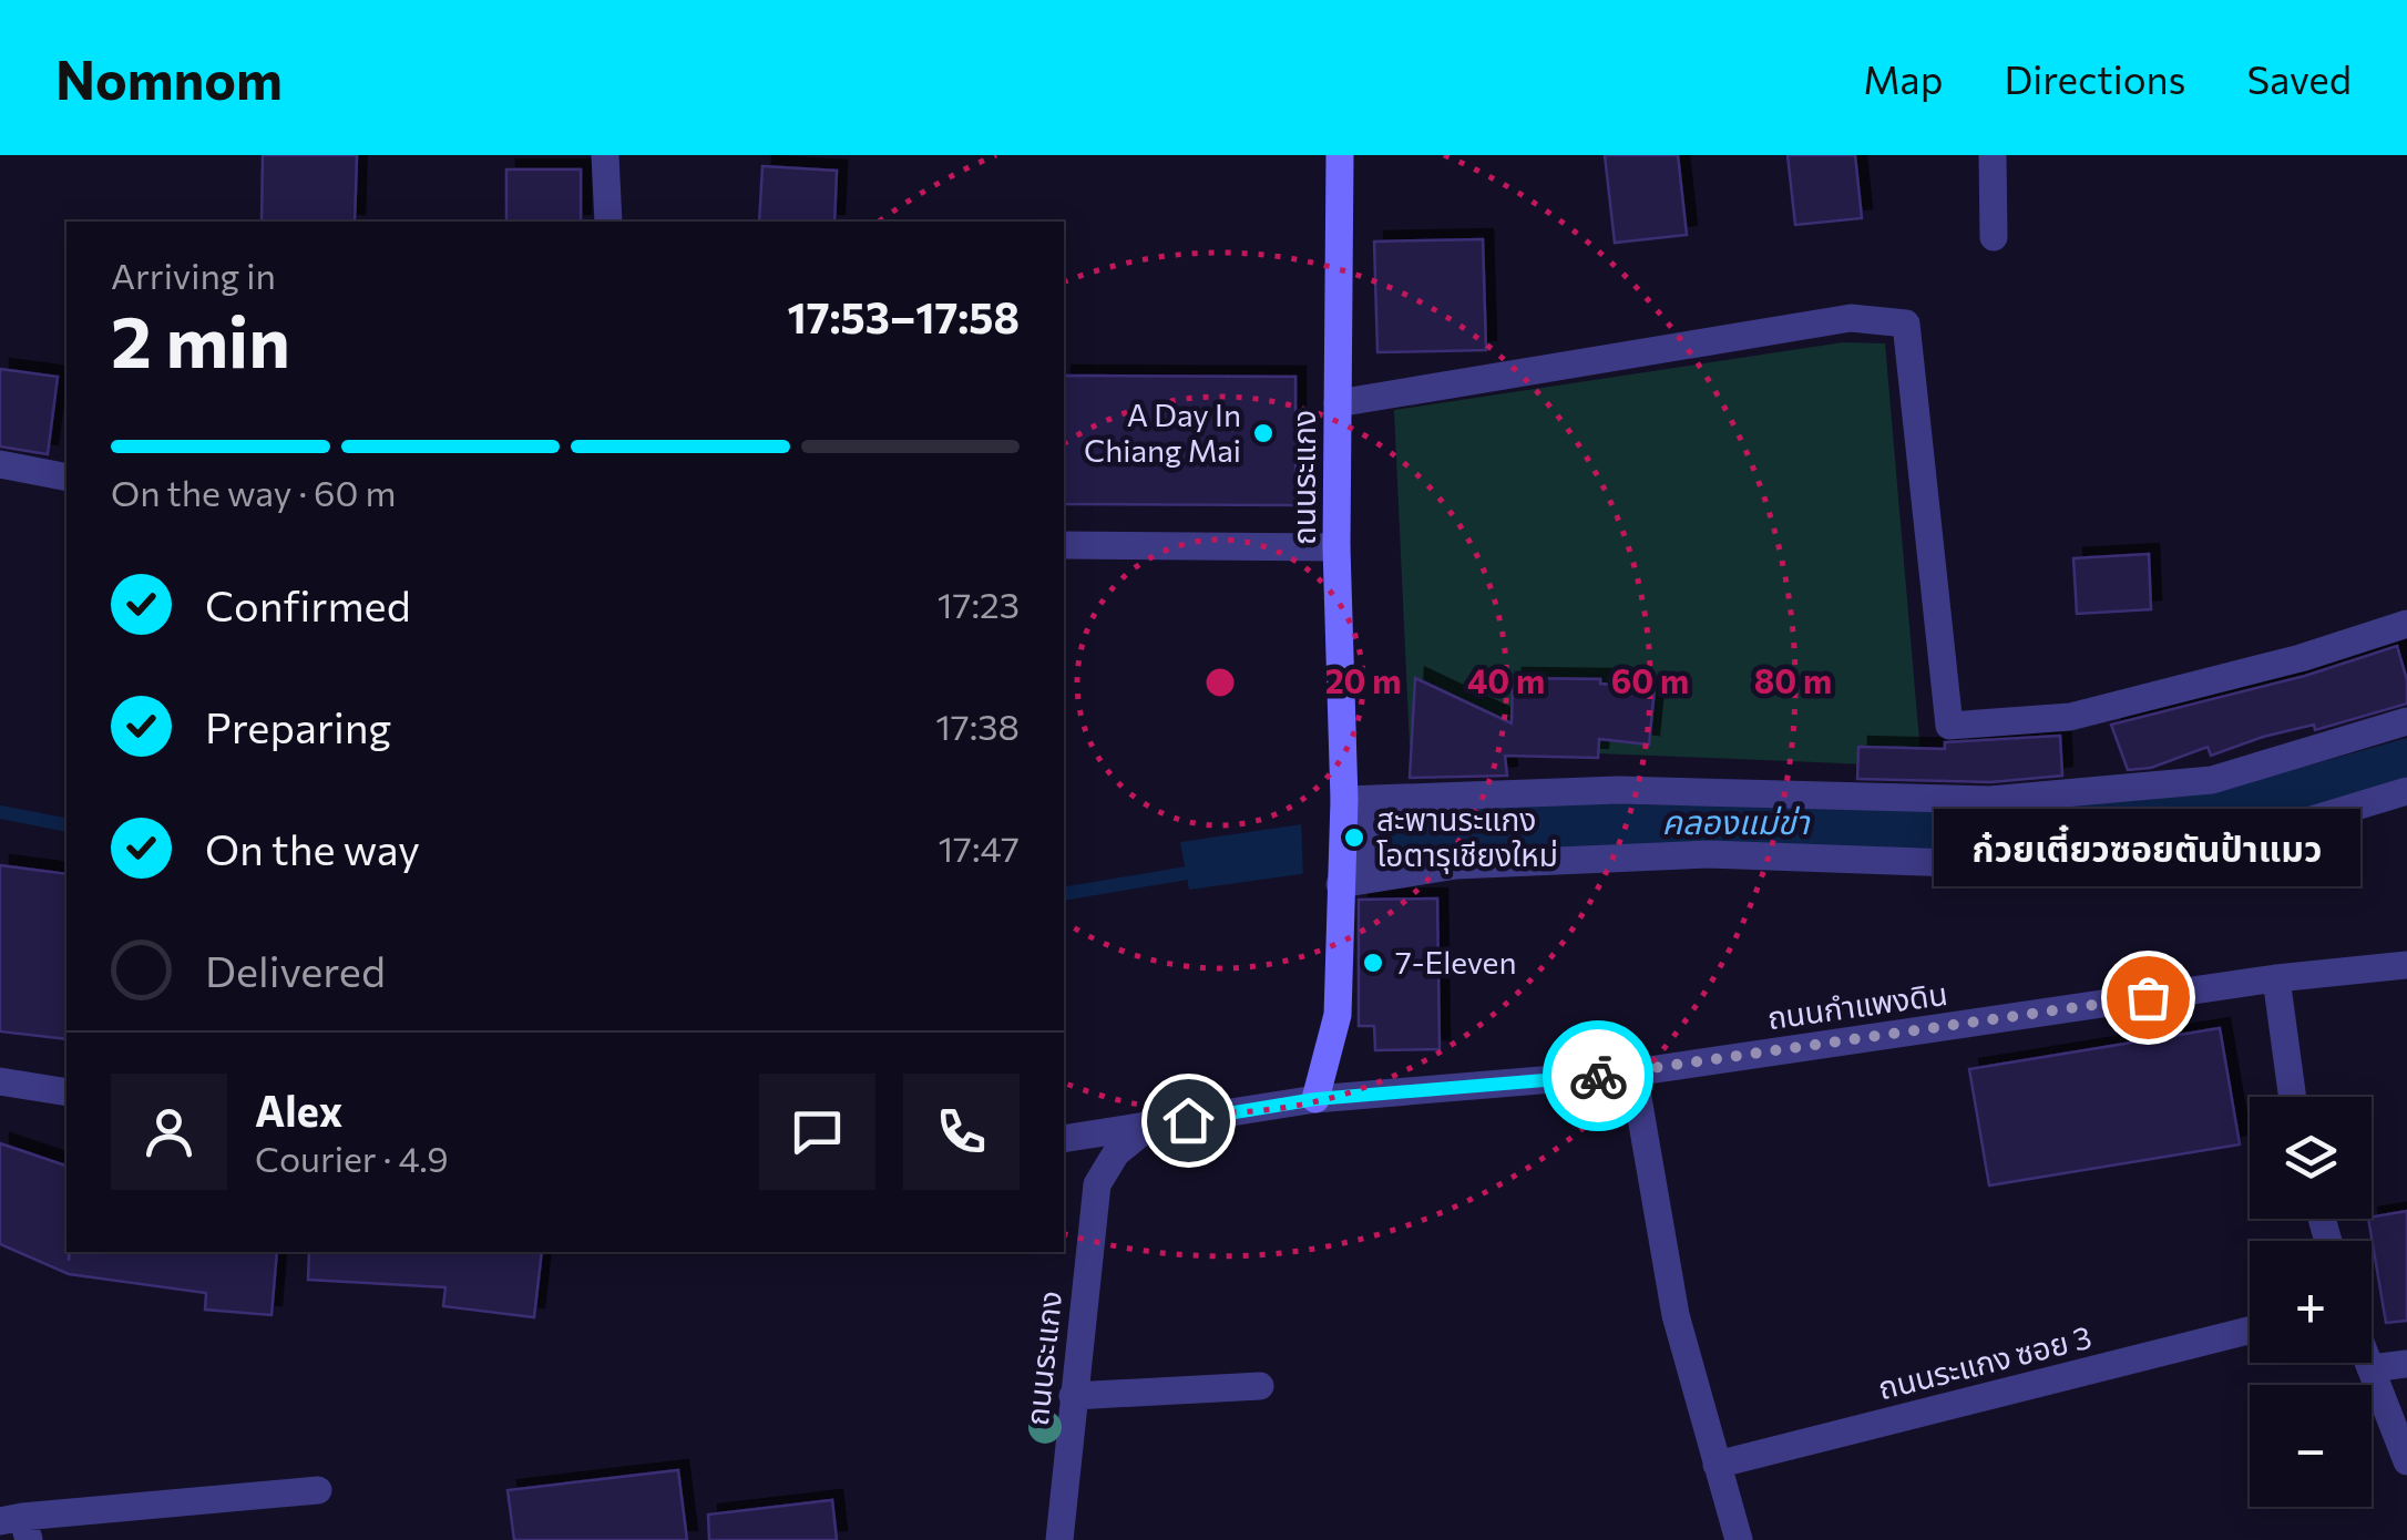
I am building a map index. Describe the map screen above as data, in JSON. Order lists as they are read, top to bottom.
{
  "streets": {
    "street": ["ถนนระแกง", "ถนนกำแพงดิน", "ถนนระแกง ซอย 3"]
  },
  "water": ["คลองแม่ข่า"],
  "places": [
    "A Day In Chiang Mai",
    "สะพานระแกง โอตารุเชียงใหม่",
    "7-Eleven",
    "ก๋วยเตี๋ยวซอยตันป้าแมว"
  ],
  "page": {
    "header": "Nomnom",
    "nav": ["Map", "Directions", "Saved"],
    "heading": ["2 min", "Arriving in", "17:53–17:58"],
    "panel": ["Alex", "Courier · 4.9"],
    "bar": "On the way · 60 m",
    "list": [
      ["Confirmed", "17:23"],
      ["Preparing", "17:38"],
      ["On the way", "17:47"],
      "Delivered"
    ],
    "bubble": "ก๋วยเตี๋ยวซอยตันป้าแมว",
    "map_buttons": ["+", "−"]
  },
  "rings": [
    "20 m",
    "40 m",
    "60 m",
    "80 m"
  ]
}
